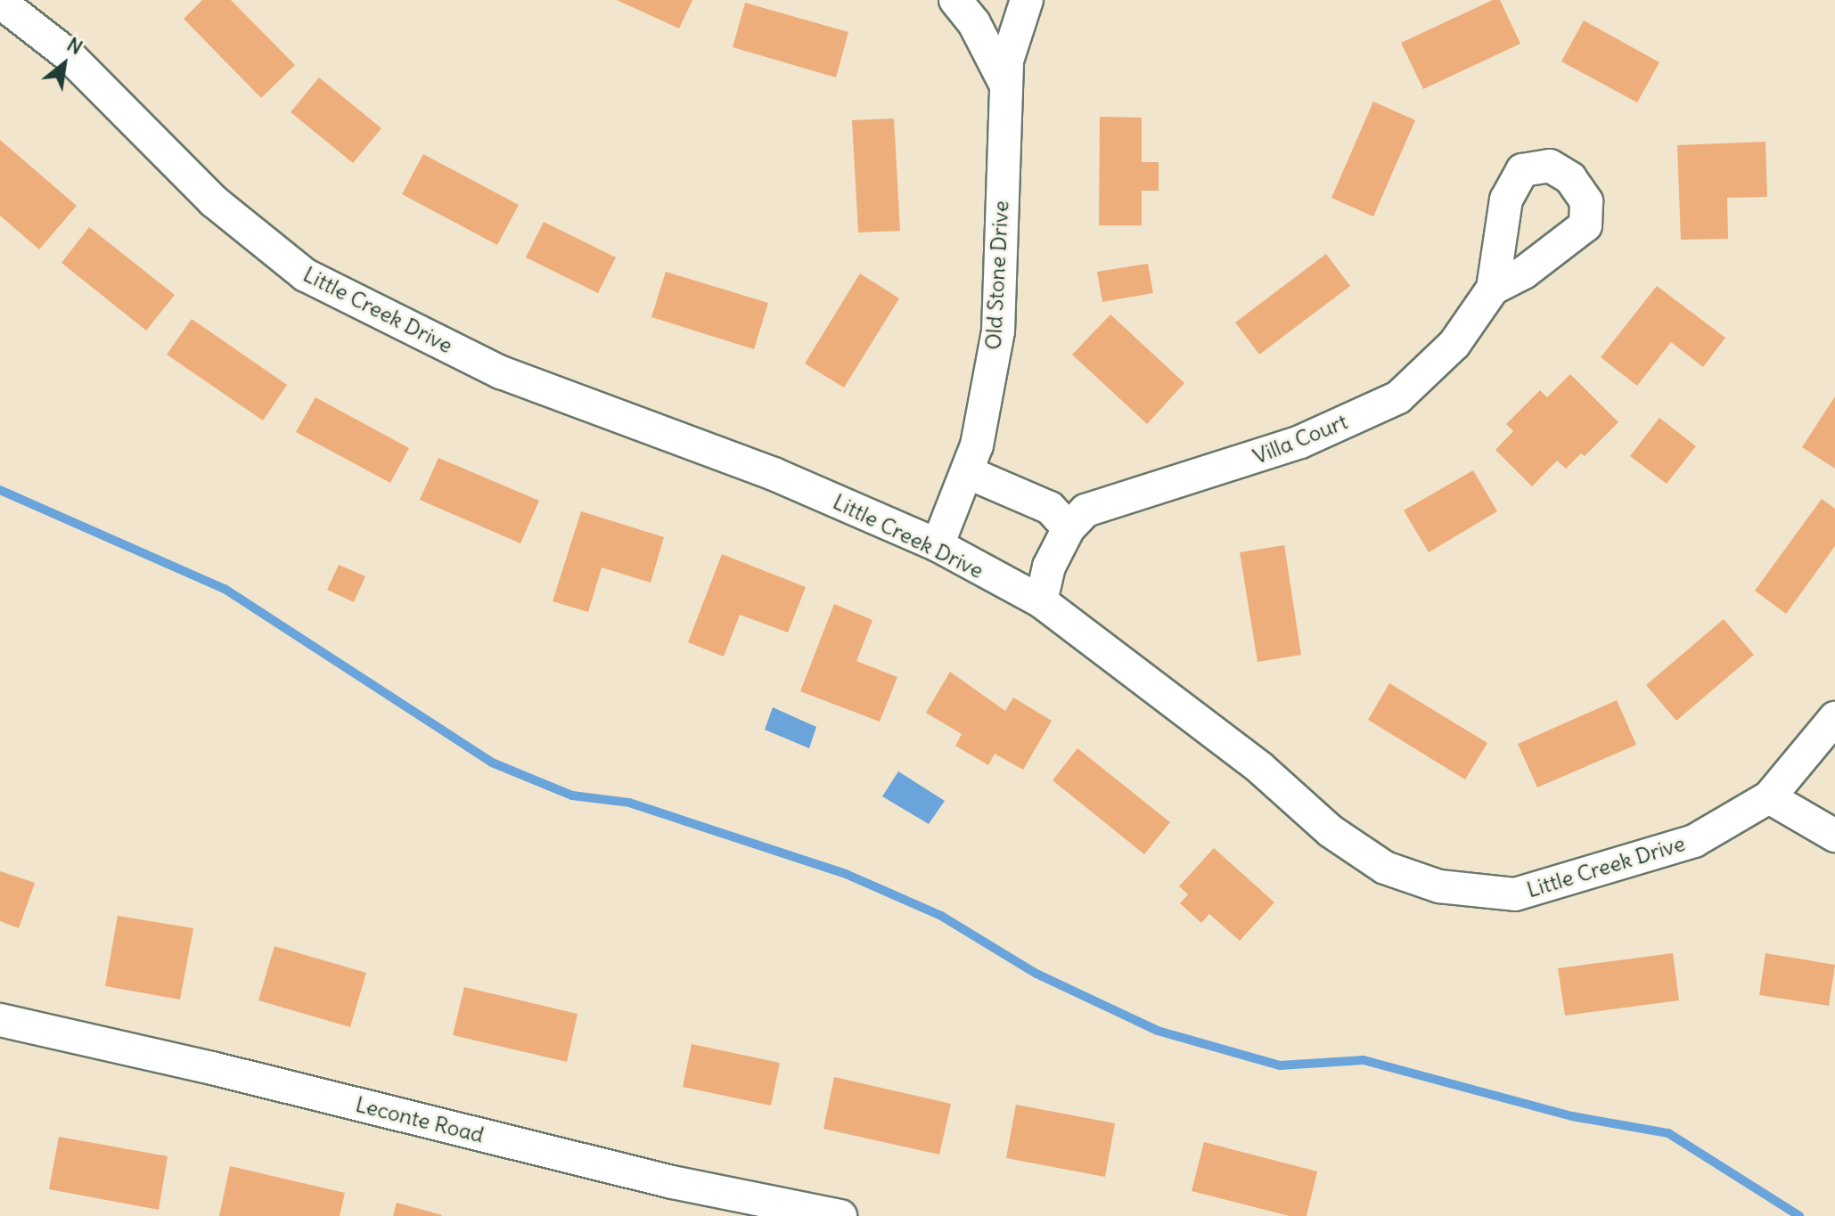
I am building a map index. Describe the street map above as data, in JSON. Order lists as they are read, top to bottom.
{
  "streets": {
    "street": [
      "Old Stone Drive",
      "Little Creek Drive",
      "Villa Court",
      "Leconte Road"
    ]
  },
  "crossings": [
    ["Old Stone Drive", "Little Creek Drive"],
    ["Little Creek Drive", "Villa Court"]
  ],
  "north": "top right"
}
